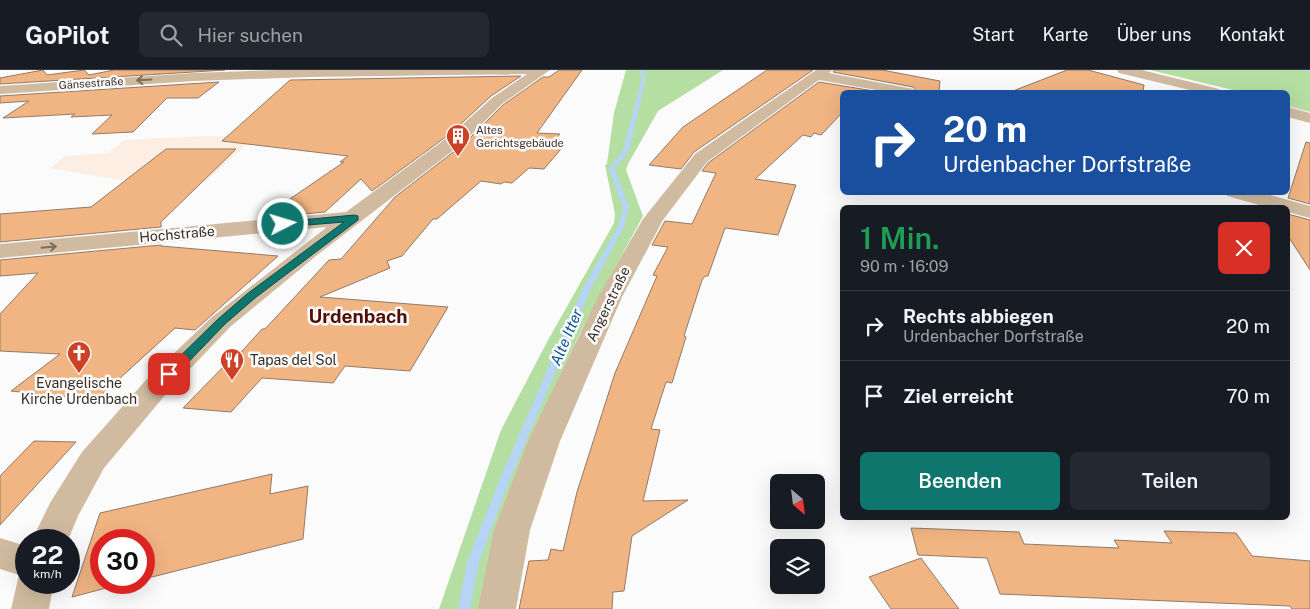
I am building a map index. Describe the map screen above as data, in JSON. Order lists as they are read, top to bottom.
{
  "streets": {
    "street": ["Gänsestraße", "Hochstraße", "Angerstraße"]
  },
  "one_way": ["Gänsestraße", "Hochstraße"],
  "districts": ["Urdenbach"],
  "water": ["Alte Itter"],
  "places": {
    "building": ["Altes Gerichtsgebäude"],
    "church": ["Evangelische Kirche Urdenbach"],
    "restaurant": ["Tapas del Sol"]
  },
  "north": "bottom right",
  "page": {
    "header": "GoPilot",
    "search": "Hier suchen",
    "nav": [
      "Start",
      "Karte",
      "Über uns",
      "Kontakt"
    ],
    "turn": ["20 m", "Urdenbacher Dorfstraße"],
    "heading": ["1 Min.", "90 m · 16:09"],
    "list": [
      {
        "name": "Rechts abbiegen",
        "note": "Urdenbacher Dorfstraße",
        "value": "20 m"
      },
      {
        "name": "Ziel erreicht",
        "value": "70 m"
      }
    ],
    "buttons": ["Beenden", "Teilen"],
    "speed": "22 km/h",
    "limit": "30"
  }
}
